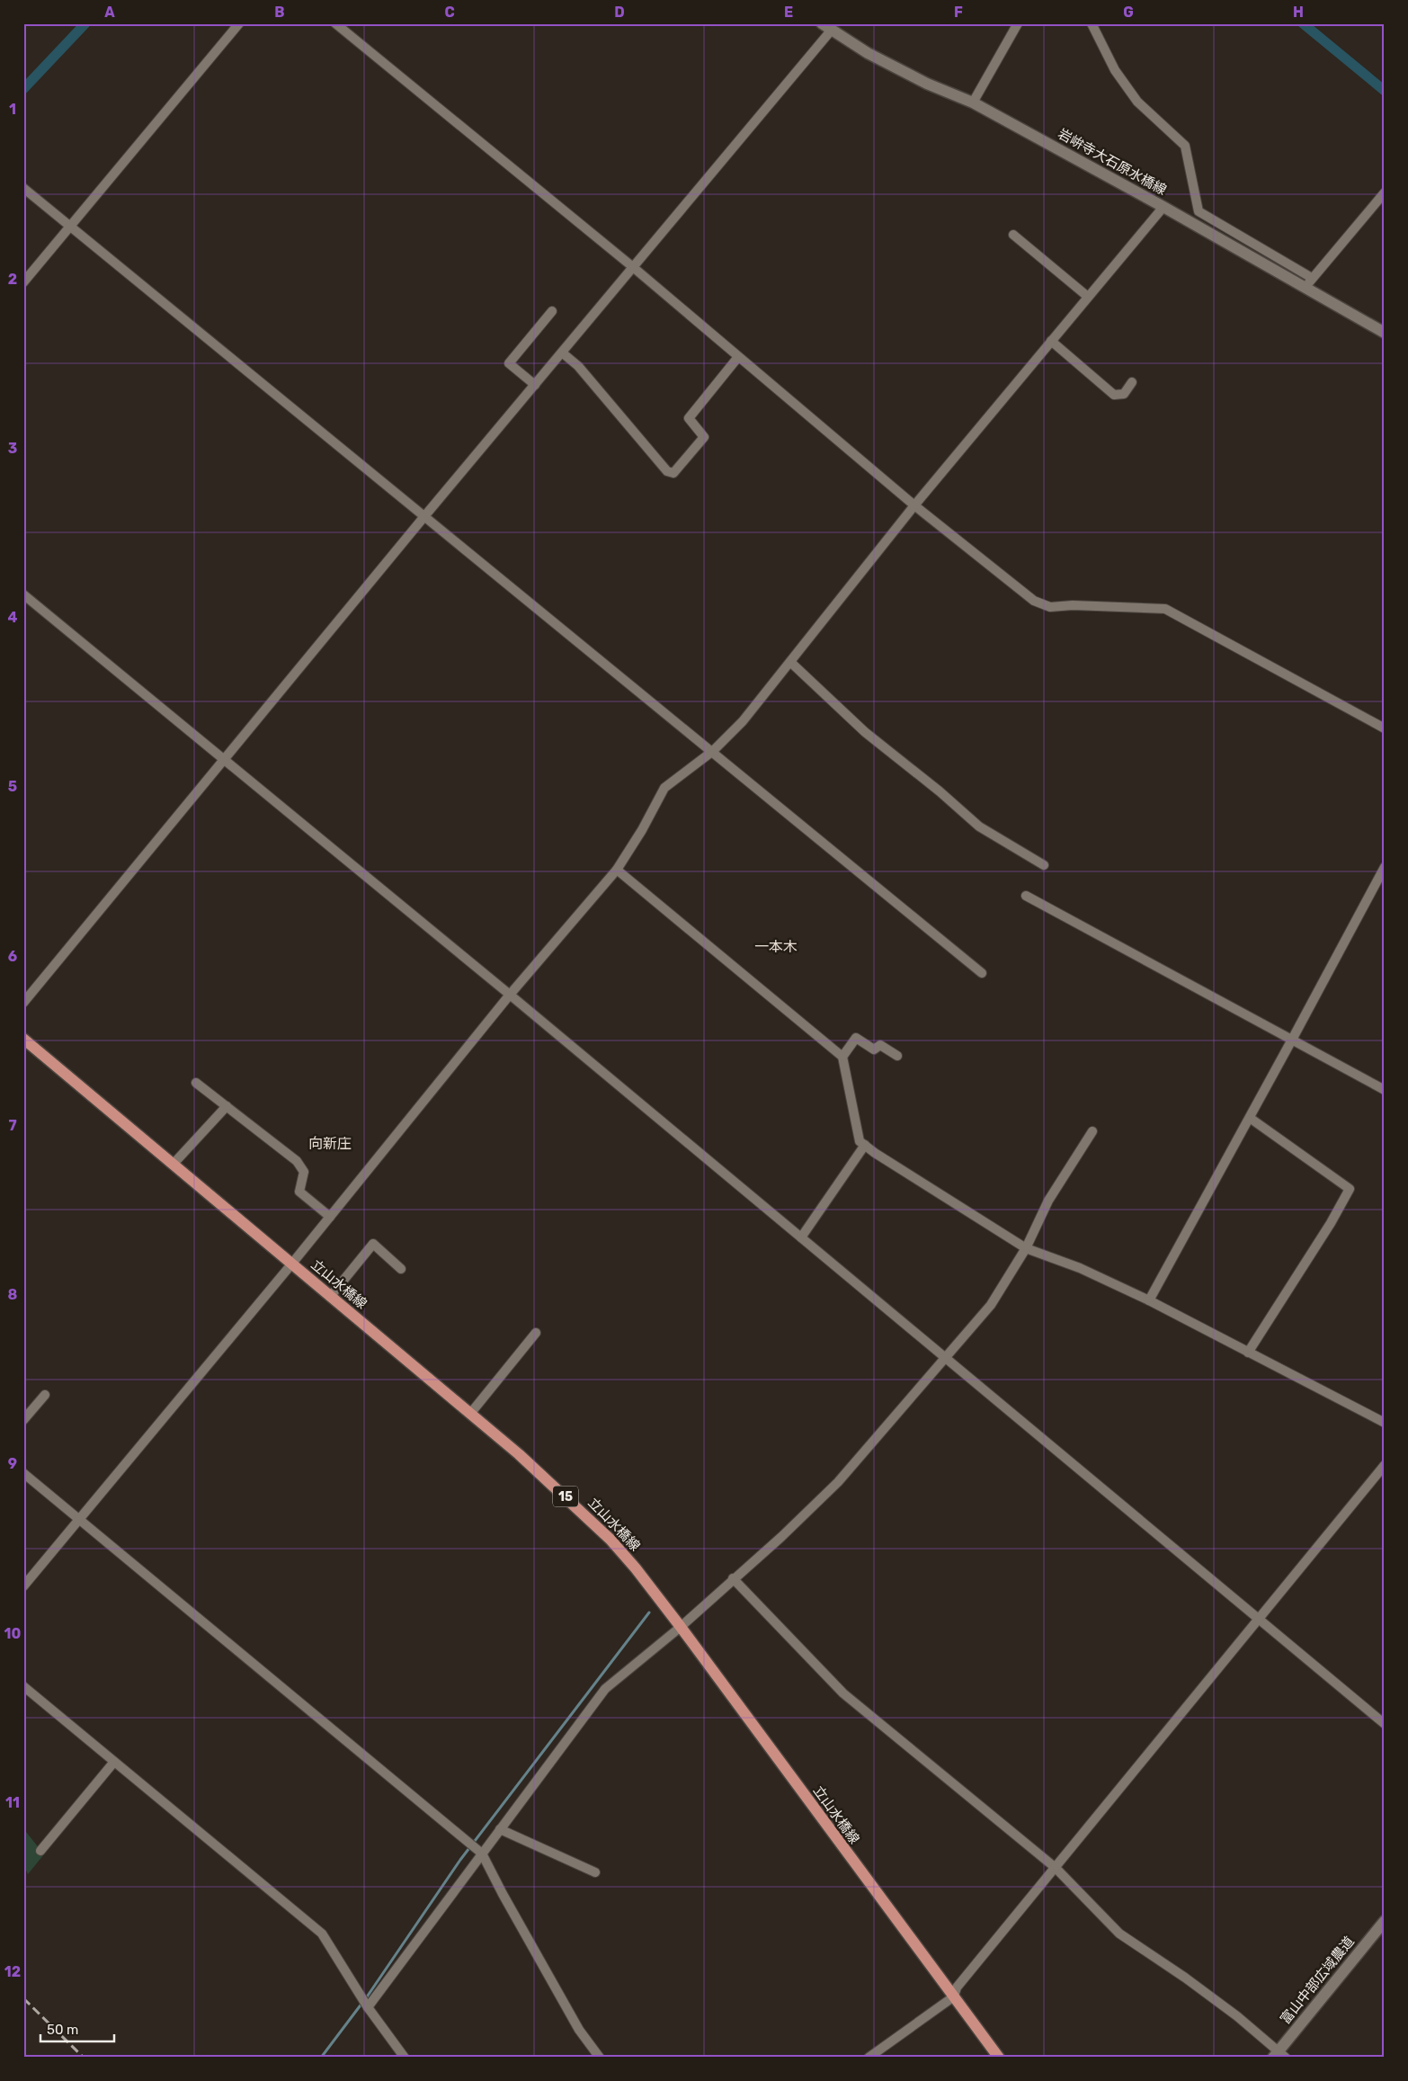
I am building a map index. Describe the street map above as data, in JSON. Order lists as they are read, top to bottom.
{
  "streets": {
    "main road": [
      "岩峅寺大石原水橋線",
      "立山水橋線",
      "15",
      "富山中部広域農道"
    ]
  },
  "districts": ["一本木", "向新庄"],
  "scale_bar": "50 m",
  "grid": {
    "columns": [
      "A",
      "B",
      "C",
      "D",
      "E",
      "F",
      "G",
      "H"
    ],
    "rows": [
      "1",
      "2",
      "3",
      "4",
      "5",
      "6",
      "7",
      "8",
      "9",
      "10",
      "11",
      "12"
    ]
  }
}
